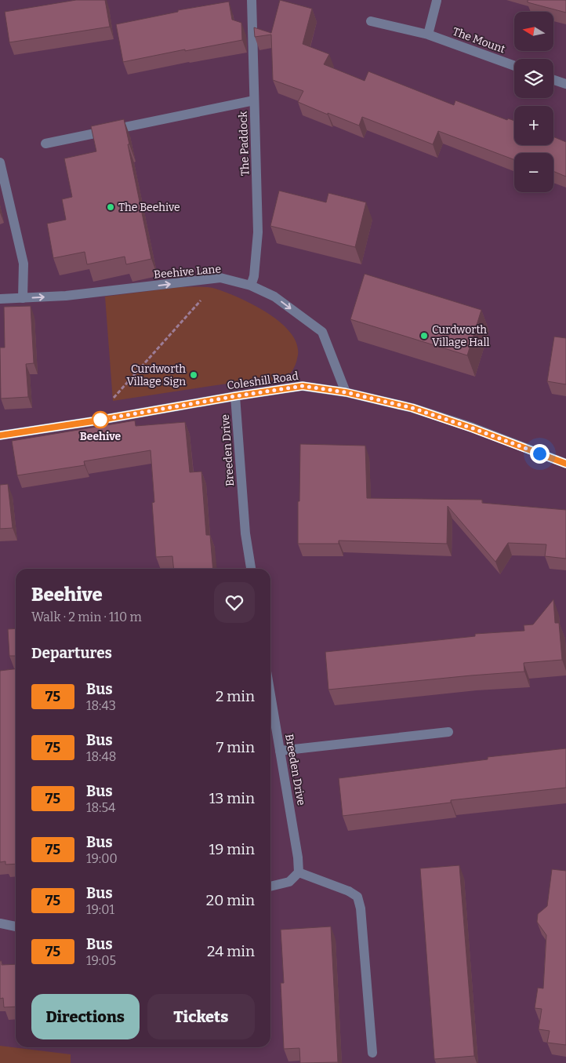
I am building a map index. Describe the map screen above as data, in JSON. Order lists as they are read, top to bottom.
{
  "streets": {
    "street": [
      "The Mount",
      "The Paddock",
      "Beehive Lane",
      "Coleshill Road",
      "Breeden Drive"
    ]
  },
  "crossings": [
    ["The Paddock", "Beehive Lane"],
    ["Beehive Lane", "Coleshill Road"],
    ["Coleshill Road", "Breeden Drive"]
  ],
  "one_way": ["Beehive Lane"],
  "places": [
    "The Beehive",
    "Curdworth Village Hall",
    "Curdworth Village Sign",
    "Beehive"
  ],
  "lines": ["bus line 75"],
  "north": "left",
  "page": {
    "map_buttons": ["+", "−"],
    "heading": [
      ["Beehive", "Walk · 2 min · 110 m"],
      "Departures"
    ],
    "list": [
      {
        "mark": "75",
        "name": "Bus",
        "note": "18:43",
        "value": "2 min"
      },
      {
        "mark": "75",
        "name": "Bus",
        "note": "18:48",
        "value": "7 min"
      },
      {
        "mark": "75",
        "name": "Bus",
        "note": "18:54",
        "value": "13 min"
      },
      {
        "mark": "75",
        "name": "Bus",
        "note": "19:00",
        "value": "19 min"
      },
      {
        "mark": "75",
        "name": "Bus",
        "note": "19:01",
        "value": "20 min"
      },
      {
        "mark": "75",
        "name": "Bus",
        "note": "19:05",
        "value": "24 min"
      }
    ],
    "buttons": ["Directions", "Tickets"]
  }
}
